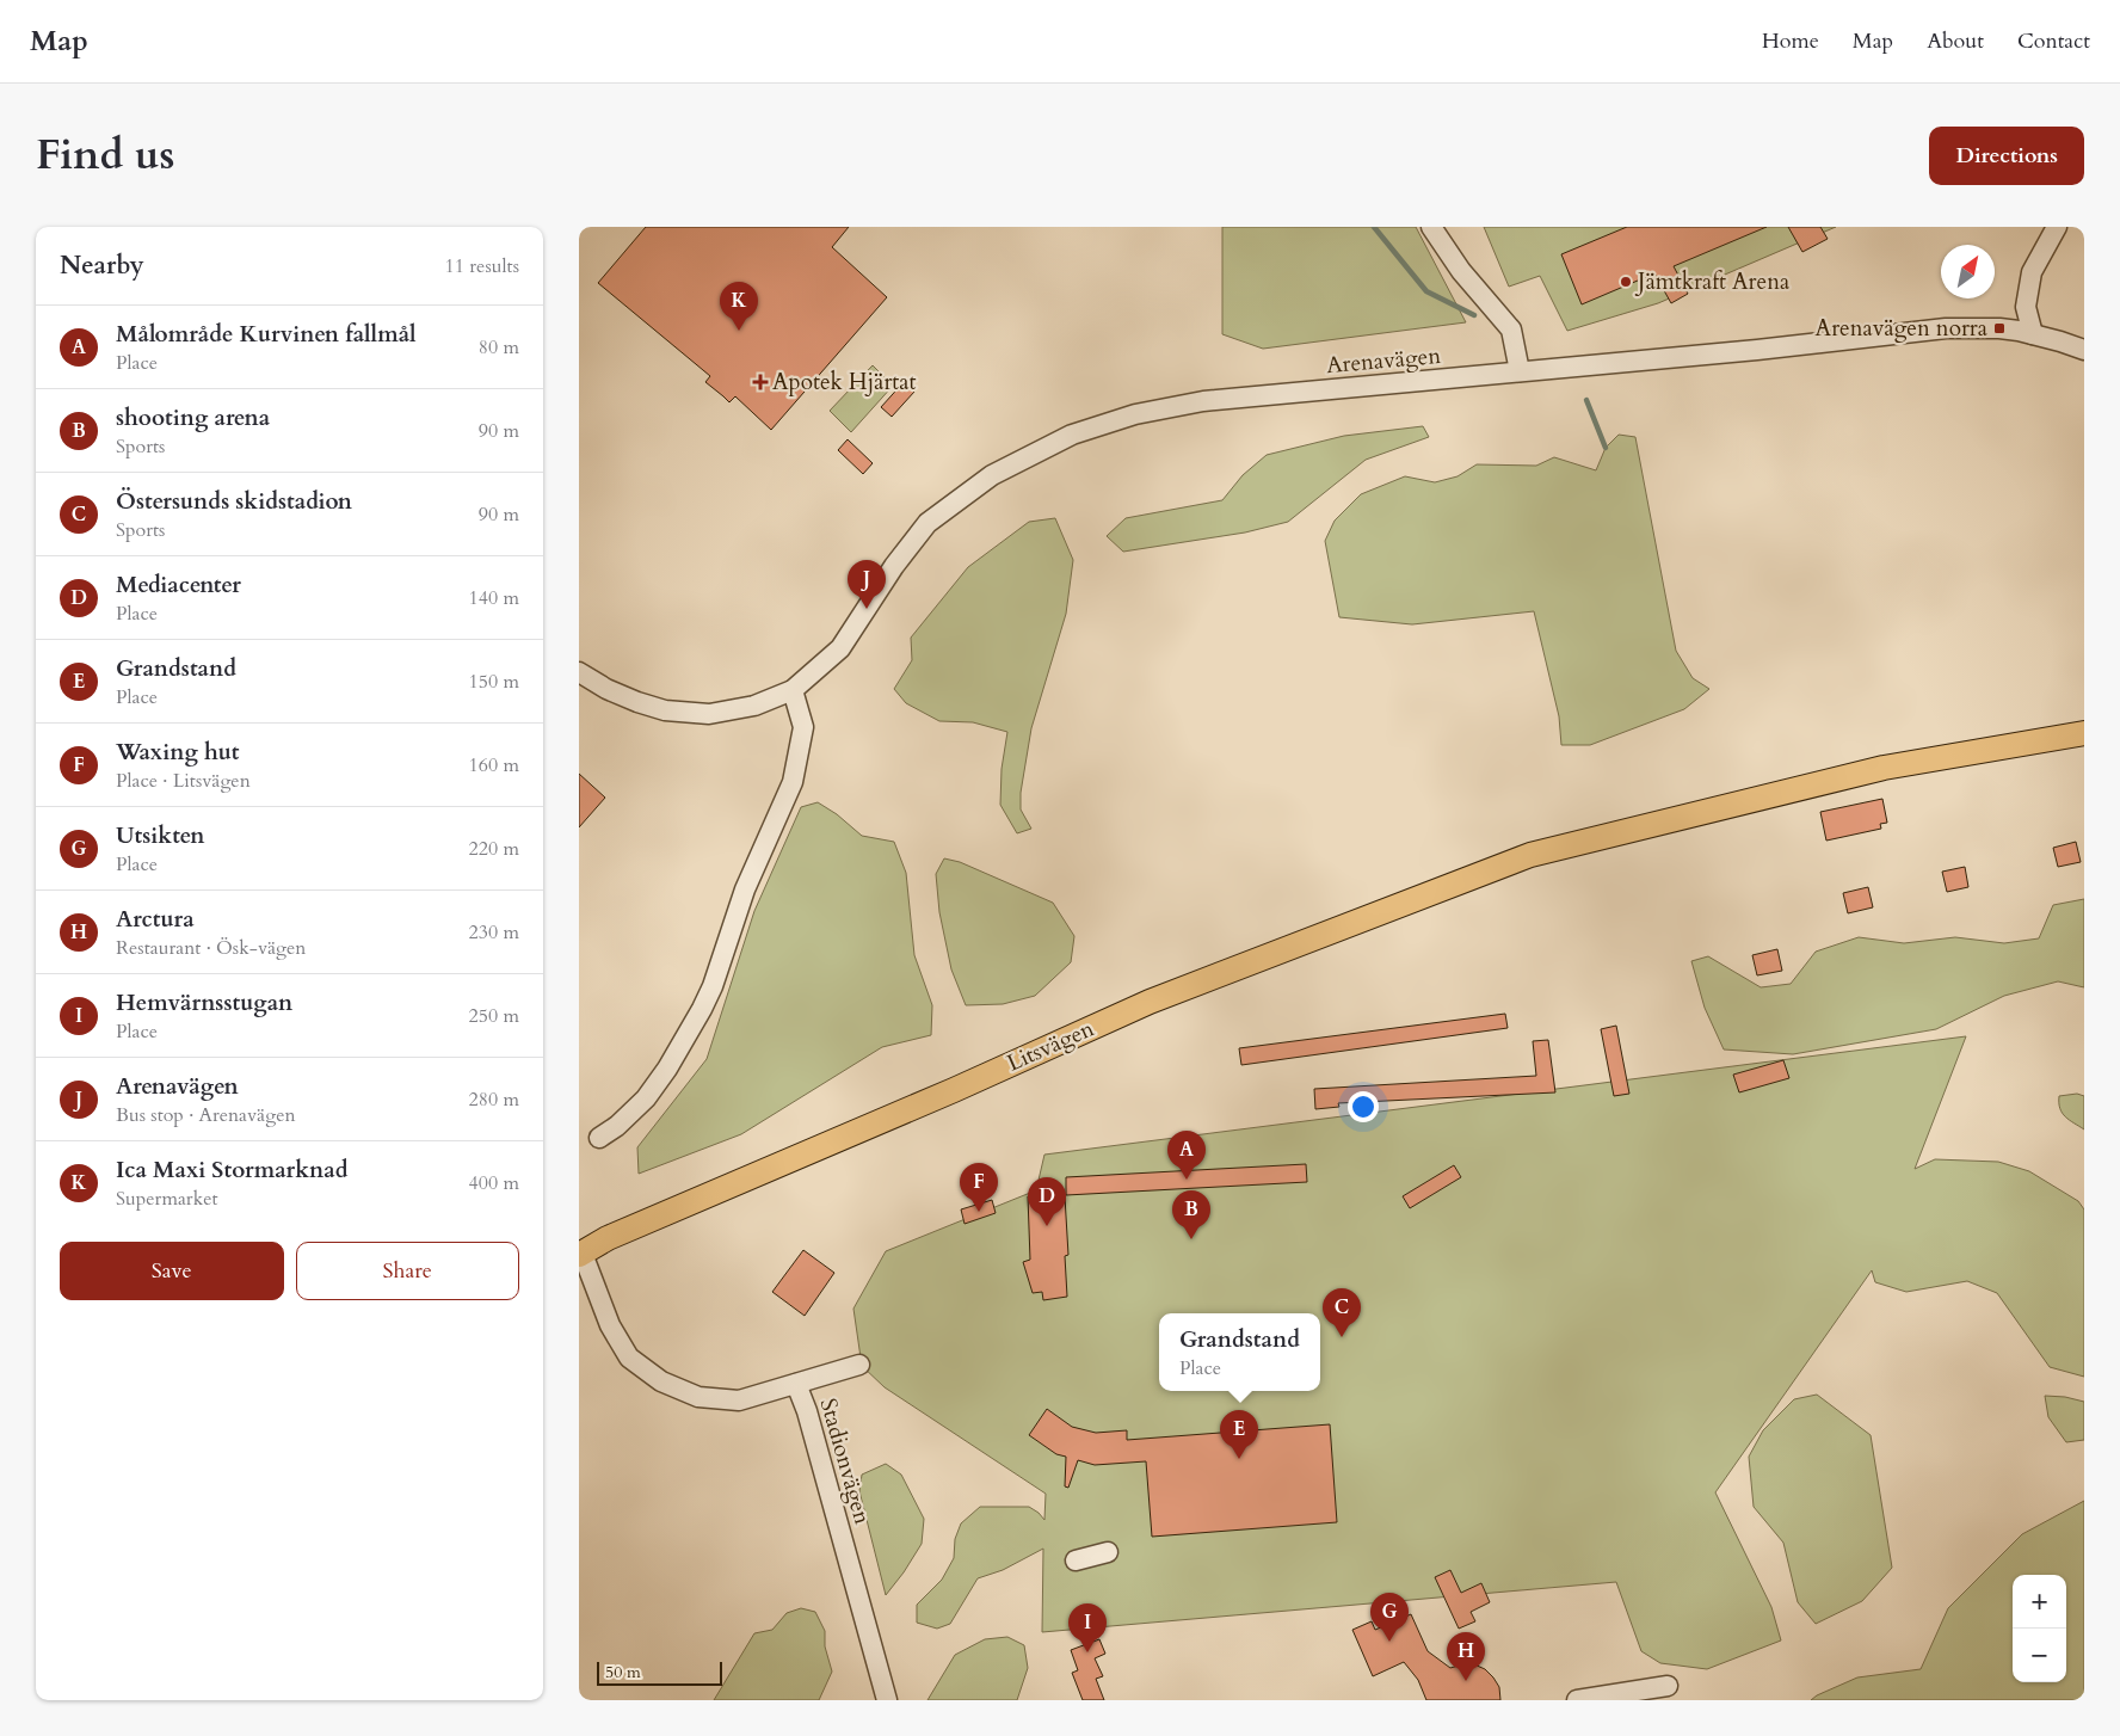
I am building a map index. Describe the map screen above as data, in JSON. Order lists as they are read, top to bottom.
{
  "streets": {
    "main road": ["Litsvägen"],
    "street": ["Arenavägen", "Stadionvägen"]
  },
  "crossings": [
    ["Litsvägen", "Stadionvägen"]
  ],
  "places": {
    "other": ["Jämtkraft Arena"],
    "transit": ["Arenavägen norra"],
    "health": ["Apotek Hjärtat"]
  },
  "scale_bar": "50 m",
  "north": "top right",
  "page": {
    "header": "Map",
    "nav": [
      "Home",
      "Map",
      "About",
      "Contact"
    ],
    "title": "Find us",
    "buttons": [
      "Directions",
      ["Save", "Share"]
    ],
    "heading": ["Nearby", "11 results"],
    "pins": [
      "K",
      "J",
      "A",
      "F",
      "D",
      "B",
      "C",
      "E",
      "G",
      "I",
      "H"
    ],
    "list": [
      {
        "mark": "A",
        "name": "Målområde Kurvinen fallmål",
        "note": "Place",
        "value": "80 m"
      },
      {
        "mark": "B",
        "name": "shooting arena",
        "note": "Sports",
        "value": "90 m"
      },
      {
        "mark": "C",
        "name": "Östersunds skidstadion",
        "note": "Sports",
        "value": "90 m"
      },
      {
        "mark": "D",
        "name": "Mediacenter",
        "note": "Place",
        "value": "140 m"
      },
      {
        "mark": "E",
        "name": "Grandstand",
        "note": "Place",
        "value": "150 m"
      },
      {
        "mark": "F",
        "name": "Waxing hut",
        "note": "Place · Litsvägen",
        "value": "160 m"
      },
      {
        "mark": "G",
        "name": "Utsikten",
        "note": "Place",
        "value": "220 m"
      },
      {
        "mark": "H",
        "name": "Arctura",
        "note": "Restaurant · Ösk-vägen",
        "value": "230 m"
      },
      {
        "mark": "I",
        "name": "Hemvärnsstugan",
        "note": "Place",
        "value": "250 m"
      },
      {
        "mark": "J",
        "name": "Arenavägen",
        "note": "Bus stop · Arenavägen",
        "value": "280 m"
      },
      {
        "mark": "K",
        "name": "Ica Maxi Stormarknad",
        "note": "Supermarket",
        "value": "400 m"
      }
    ],
    "popup": ["Grandstand", "Place"],
    "map_buttons": ["+", "−"],
    "scale": "50 m"
  }
}
